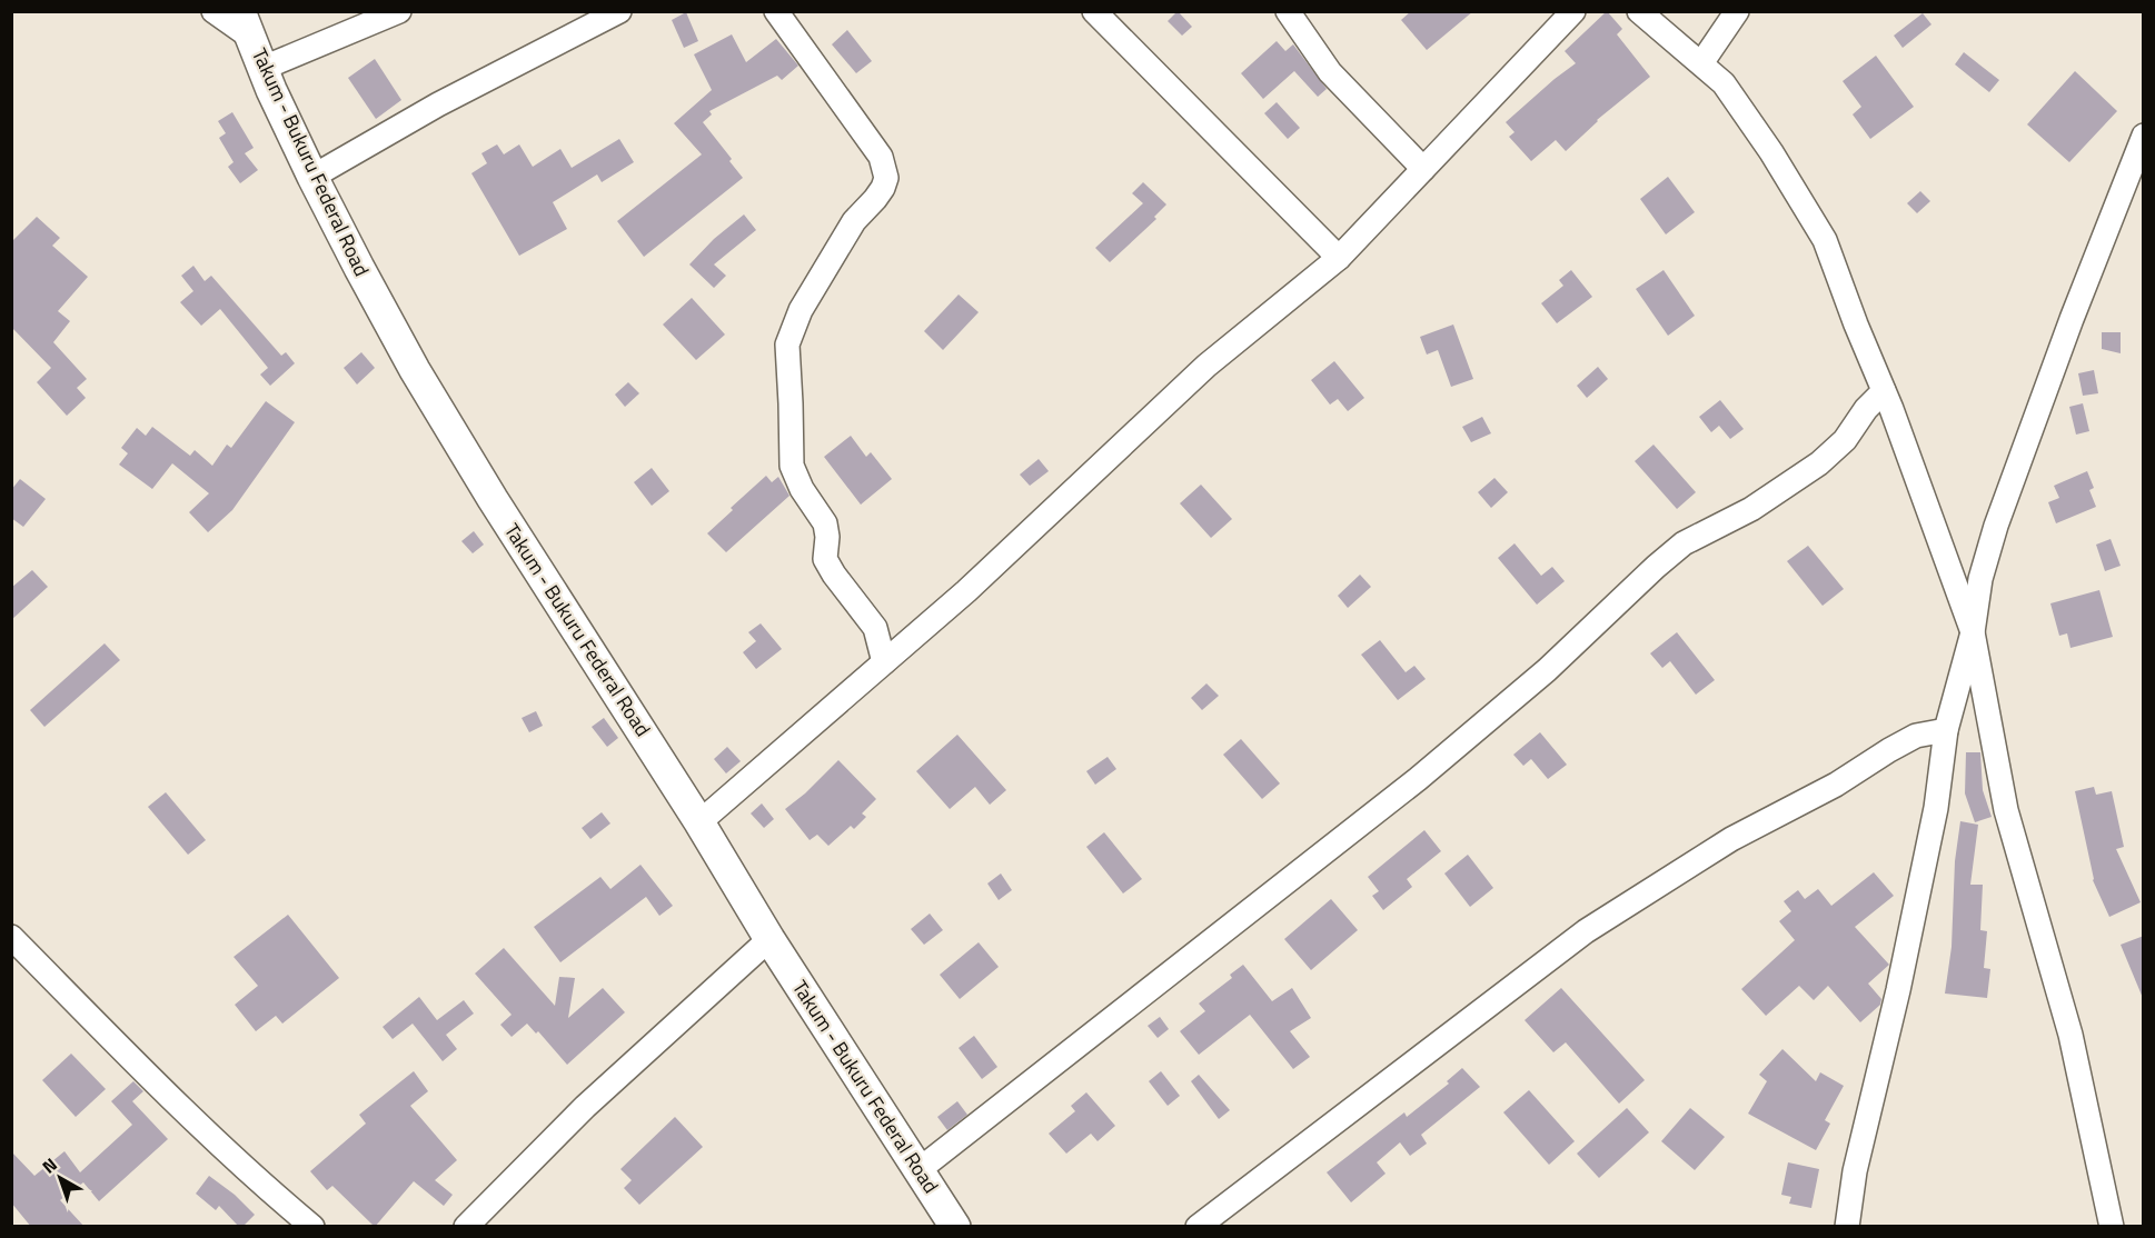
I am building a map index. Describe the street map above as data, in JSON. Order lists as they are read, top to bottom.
{
  "streets": {
    "main road": ["Takum - Bukuru Federal Road"]
  },
  "north": "top left"
}
